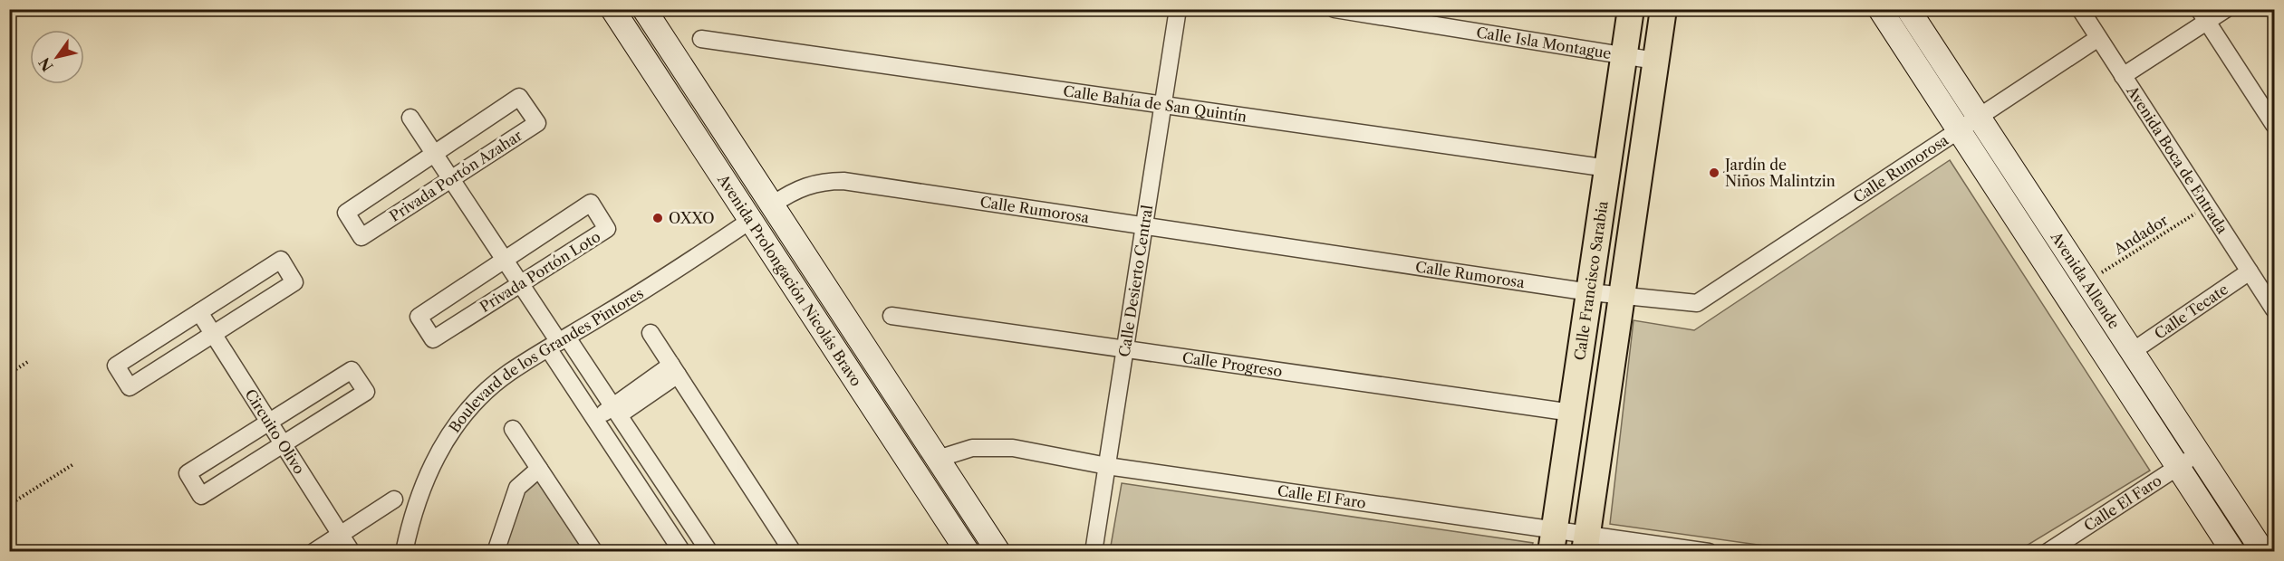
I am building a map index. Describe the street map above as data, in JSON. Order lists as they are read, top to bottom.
{
  "streets": {
    "main road": ["Avenida Prolongación Nicolás Bravo", "Calle Francisco Sarabia", "Avenida Allende"],
    "street": [
      "Calle Isla Montague",
      "Calle Bahía de San Quintín",
      "Avenida Boca de Entrada",
      "Calle Rumorosa",
      "Privada Portón Azahar",
      "Privada Portón Loto",
      "Calle Desierto Central",
      "Calle Tecate",
      "Boulevard de los Grandes Pintores",
      "Calle Progreso",
      "Circuito Olivo",
      "Calle El Faro"
    ],
    "path": ["Andador"]
  },
  "crossings": [
    ["Calle Isla Montague", "Calle Francisco Sarabia"],
    ["Calle Bahía de San Quintín", "Calle Desierto Central"],
    ["Calle Bahía de San Quintín", "Calle Francisco Sarabia"],
    ["Avenida Boca de Entrada", "Calle Rumorosa"],
    ["Avenida Boca de Entrada", "Andador"],
    ["Avenida Boca de Entrada", "Calle Tecate"],
    ["Calle Rumorosa", "Avenida Prolongación Nicolás Bravo"],
    ["Calle Rumorosa", "Calle Desierto Central"],
    ["Calle Rumorosa", "Calle Francisco Sarabia"],
    ["Calle Rumorosa", "Avenida Allende"],
    ["Andador", "Avenida Allende"],
    ["Avenida Prolongación Nicolás Bravo", "Boulevard de los Grandes Pintores"],
    ["Avenida Prolongación Nicolás Bravo", "Calle El Faro"],
    ["Calle Desierto Central", "Calle Progreso"],
    ["Calle Desierto Central", "Calle El Faro"],
    ["Calle Francisco Sarabia", "Calle Progreso"],
    ["Calle Francisco Sarabia", "Calle El Faro"],
    ["Avenida Allende", "Calle Tecate"],
    ["Avenida Allende", "Calle El Faro"]
  ],
  "places": ["Jardín de Niños Malintzin", "OXXO"],
  "north": "bottom left"
}
